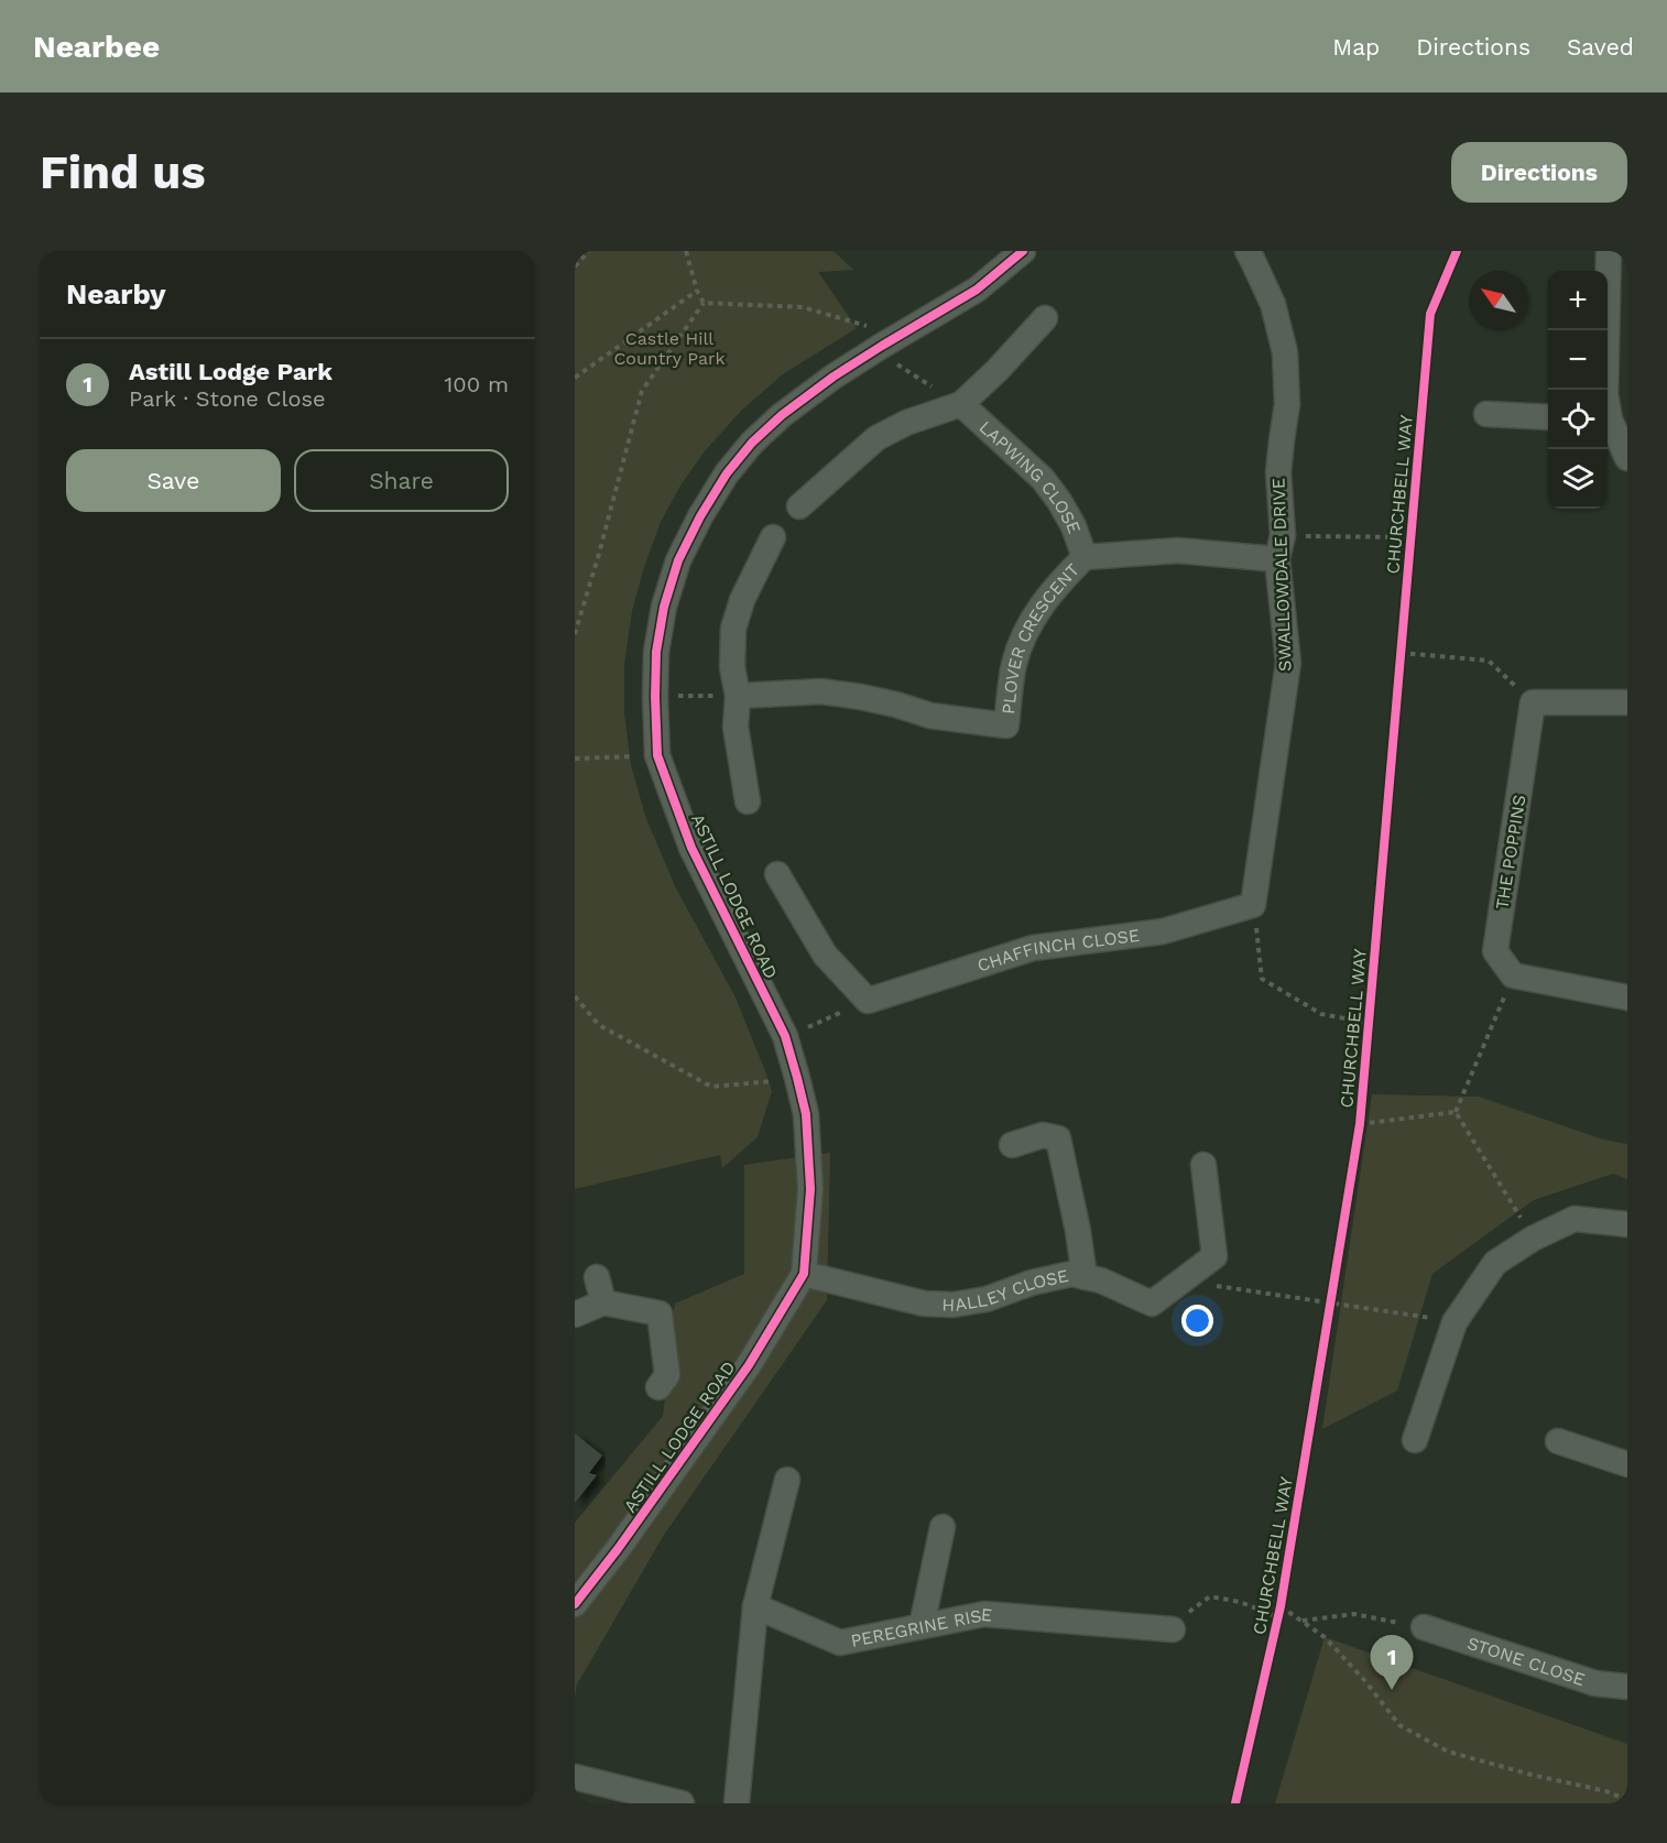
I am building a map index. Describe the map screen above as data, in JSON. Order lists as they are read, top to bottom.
{
  "streets": {
    "street": [
      "LAPWING CLOSE",
      "SWALLOWDALE DRIVE",
      "PLOVER CRESCENT",
      "THE POPPINS",
      "ASTILL LODGE ROAD",
      "CHAFFINCH CLOSE",
      "HALLEY CLOSE",
      "PEREGRINE RISE",
      "STONE CLOSE"
    ],
    "cycle path": ["CHURCHBELL WAY"]
  },
  "crossings": [
    ["LAPWING CLOSE", "PLOVER CRESCENT"],
    ["SWALLOWDALE DRIVE", "PLOVER CRESCENT"],
    ["SWALLOWDALE DRIVE", "CHAFFINCH CLOSE"],
    ["ASTILL LODGE ROAD", "HALLEY CLOSE"]
  ],
  "parks": ["Castle Hill Country Park"],
  "north": "top left",
  "page": {
    "header": "Nearbee",
    "nav": ["Map", "Directions", "Saved"],
    "buttons": [
      "Directions",
      ["Save", "Share"]
    ],
    "title": "Find us",
    "heading": "Nearby",
    "map_buttons": ["+", "−"],
    "list": [
      {
        "mark": "1",
        "name": "Astill Lodge Park",
        "note": "Park · Stone Close",
        "value": "100 m"
      }
    ],
    "pins": "1"
  }
}
